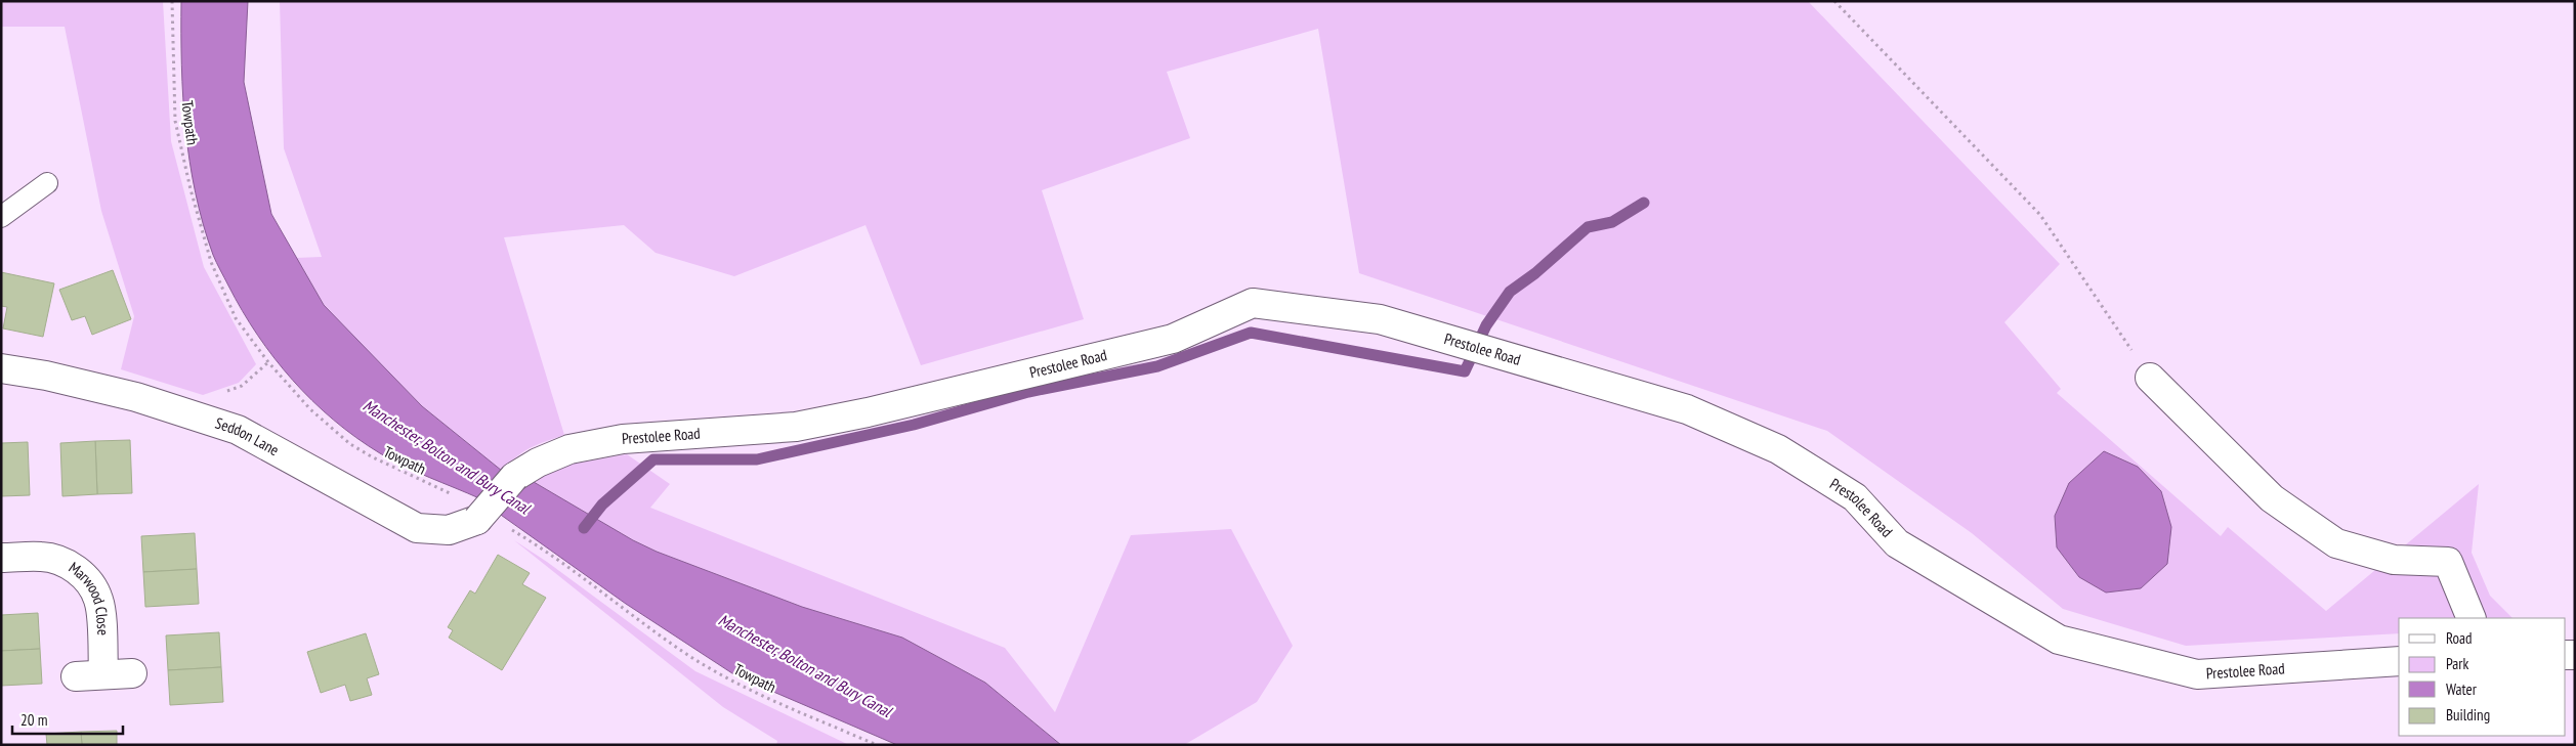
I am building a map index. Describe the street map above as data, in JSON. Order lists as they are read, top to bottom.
{
  "streets": {
    "street": ["Prestolee Road", "Seddon Lane", "Marwood Close"],
    "path": ["Towpath"]
  },
  "crossings": [
    ["Prestolee Road", "Seddon Lane"]
  ],
  "water": ["Manchester, Bolton and Bury Canal"],
  "legend": [
    "Road",
    "Park",
    "Water",
    "Building"
  ],
  "scale_bar": "20 m"
}
